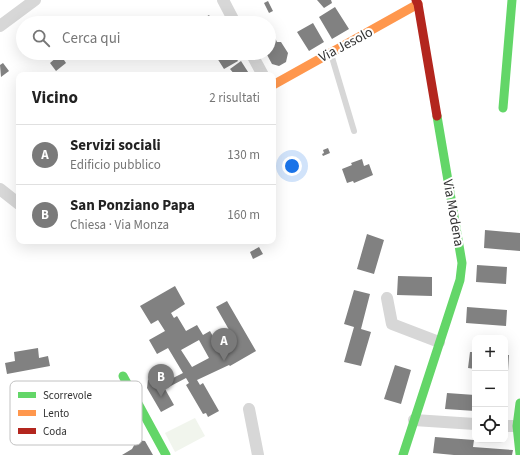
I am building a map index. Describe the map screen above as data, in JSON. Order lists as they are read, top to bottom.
{
  "streets": {
    "street": ["Via Jesolo", "Via Modena"]
  },
  "crossings": [
    ["Via Jesolo", "Via Modena"]
  ],
  "legend": ["Scorrevole", "Lento", "Coda"],
  "page": {
    "search": "Cerca qui",
    "heading": ["Vicino", "2 risultati"],
    "list": [
      {
        "mark": "A",
        "name": "Servizi sociali",
        "note": "Edificio pubblico",
        "value": "130 m"
      },
      {
        "mark": "B",
        "name": "San Ponziano Papa",
        "note": "Chiesa · Via Monza",
        "value": "160 m"
      }
    ],
    "pins": ["A", "B"],
    "map_buttons": ["+", "−"]
  }
}
